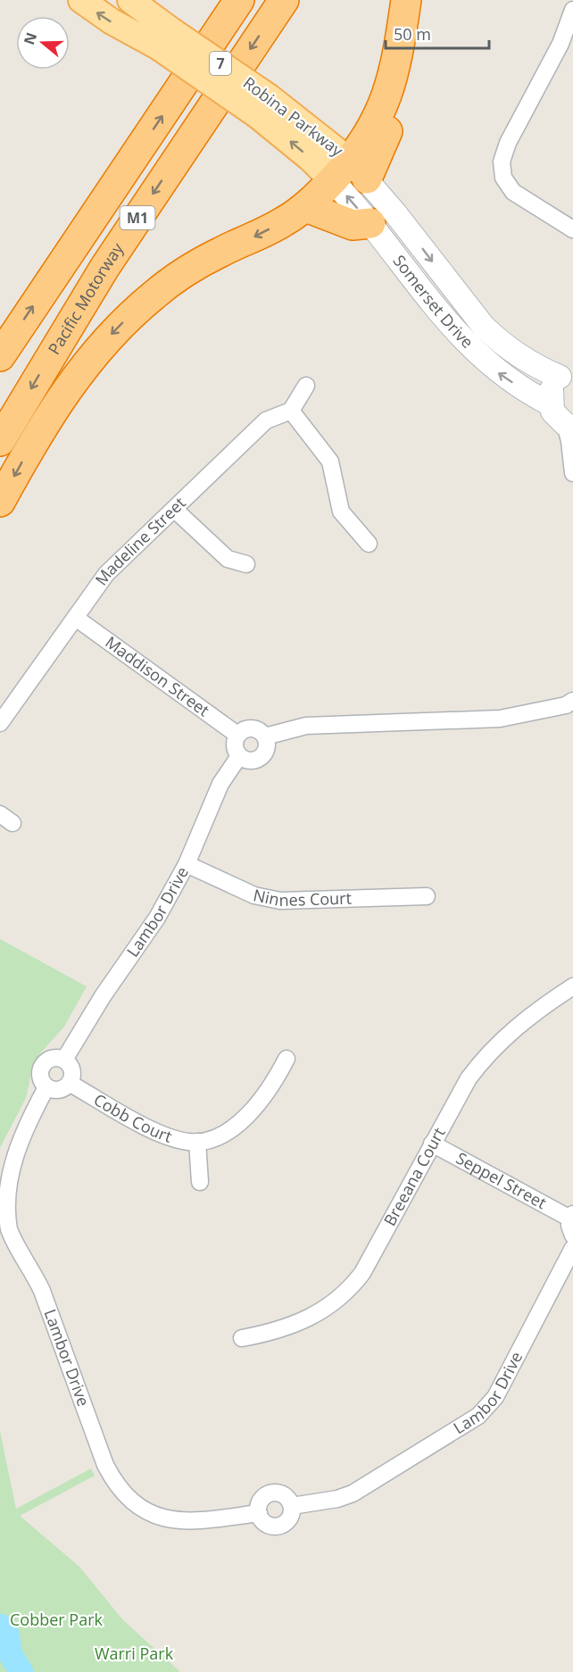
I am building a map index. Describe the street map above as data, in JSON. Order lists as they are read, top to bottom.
{
  "streets": {
    "highway": ["M1", "Pacific Motorway"],
    "main road": ["7", "Robina Parkway", "Somerset Drive"],
    "street": [
      "Madeline Street",
      "Maddison Street",
      "Ninnes Court",
      "Lambor Drive",
      "Cobb Court",
      "Breeana Court",
      "Seppel Street"
    ]
  },
  "crossings": [
    ["Robina Parkway", "Somerset Drive"],
    ["Madeline Street", "Maddison Street"],
    ["Maddison Street", "Lambor Drive"],
    ["Ninnes Court", "Lambor Drive"],
    ["Lambor Drive", "Cobb Court"],
    ["Breeana Court", "Seppel Street"]
  ],
  "parks": ["Cobber Park", "Warri Park"],
  "scale_bar": "50 m",
  "north": "left"
}
